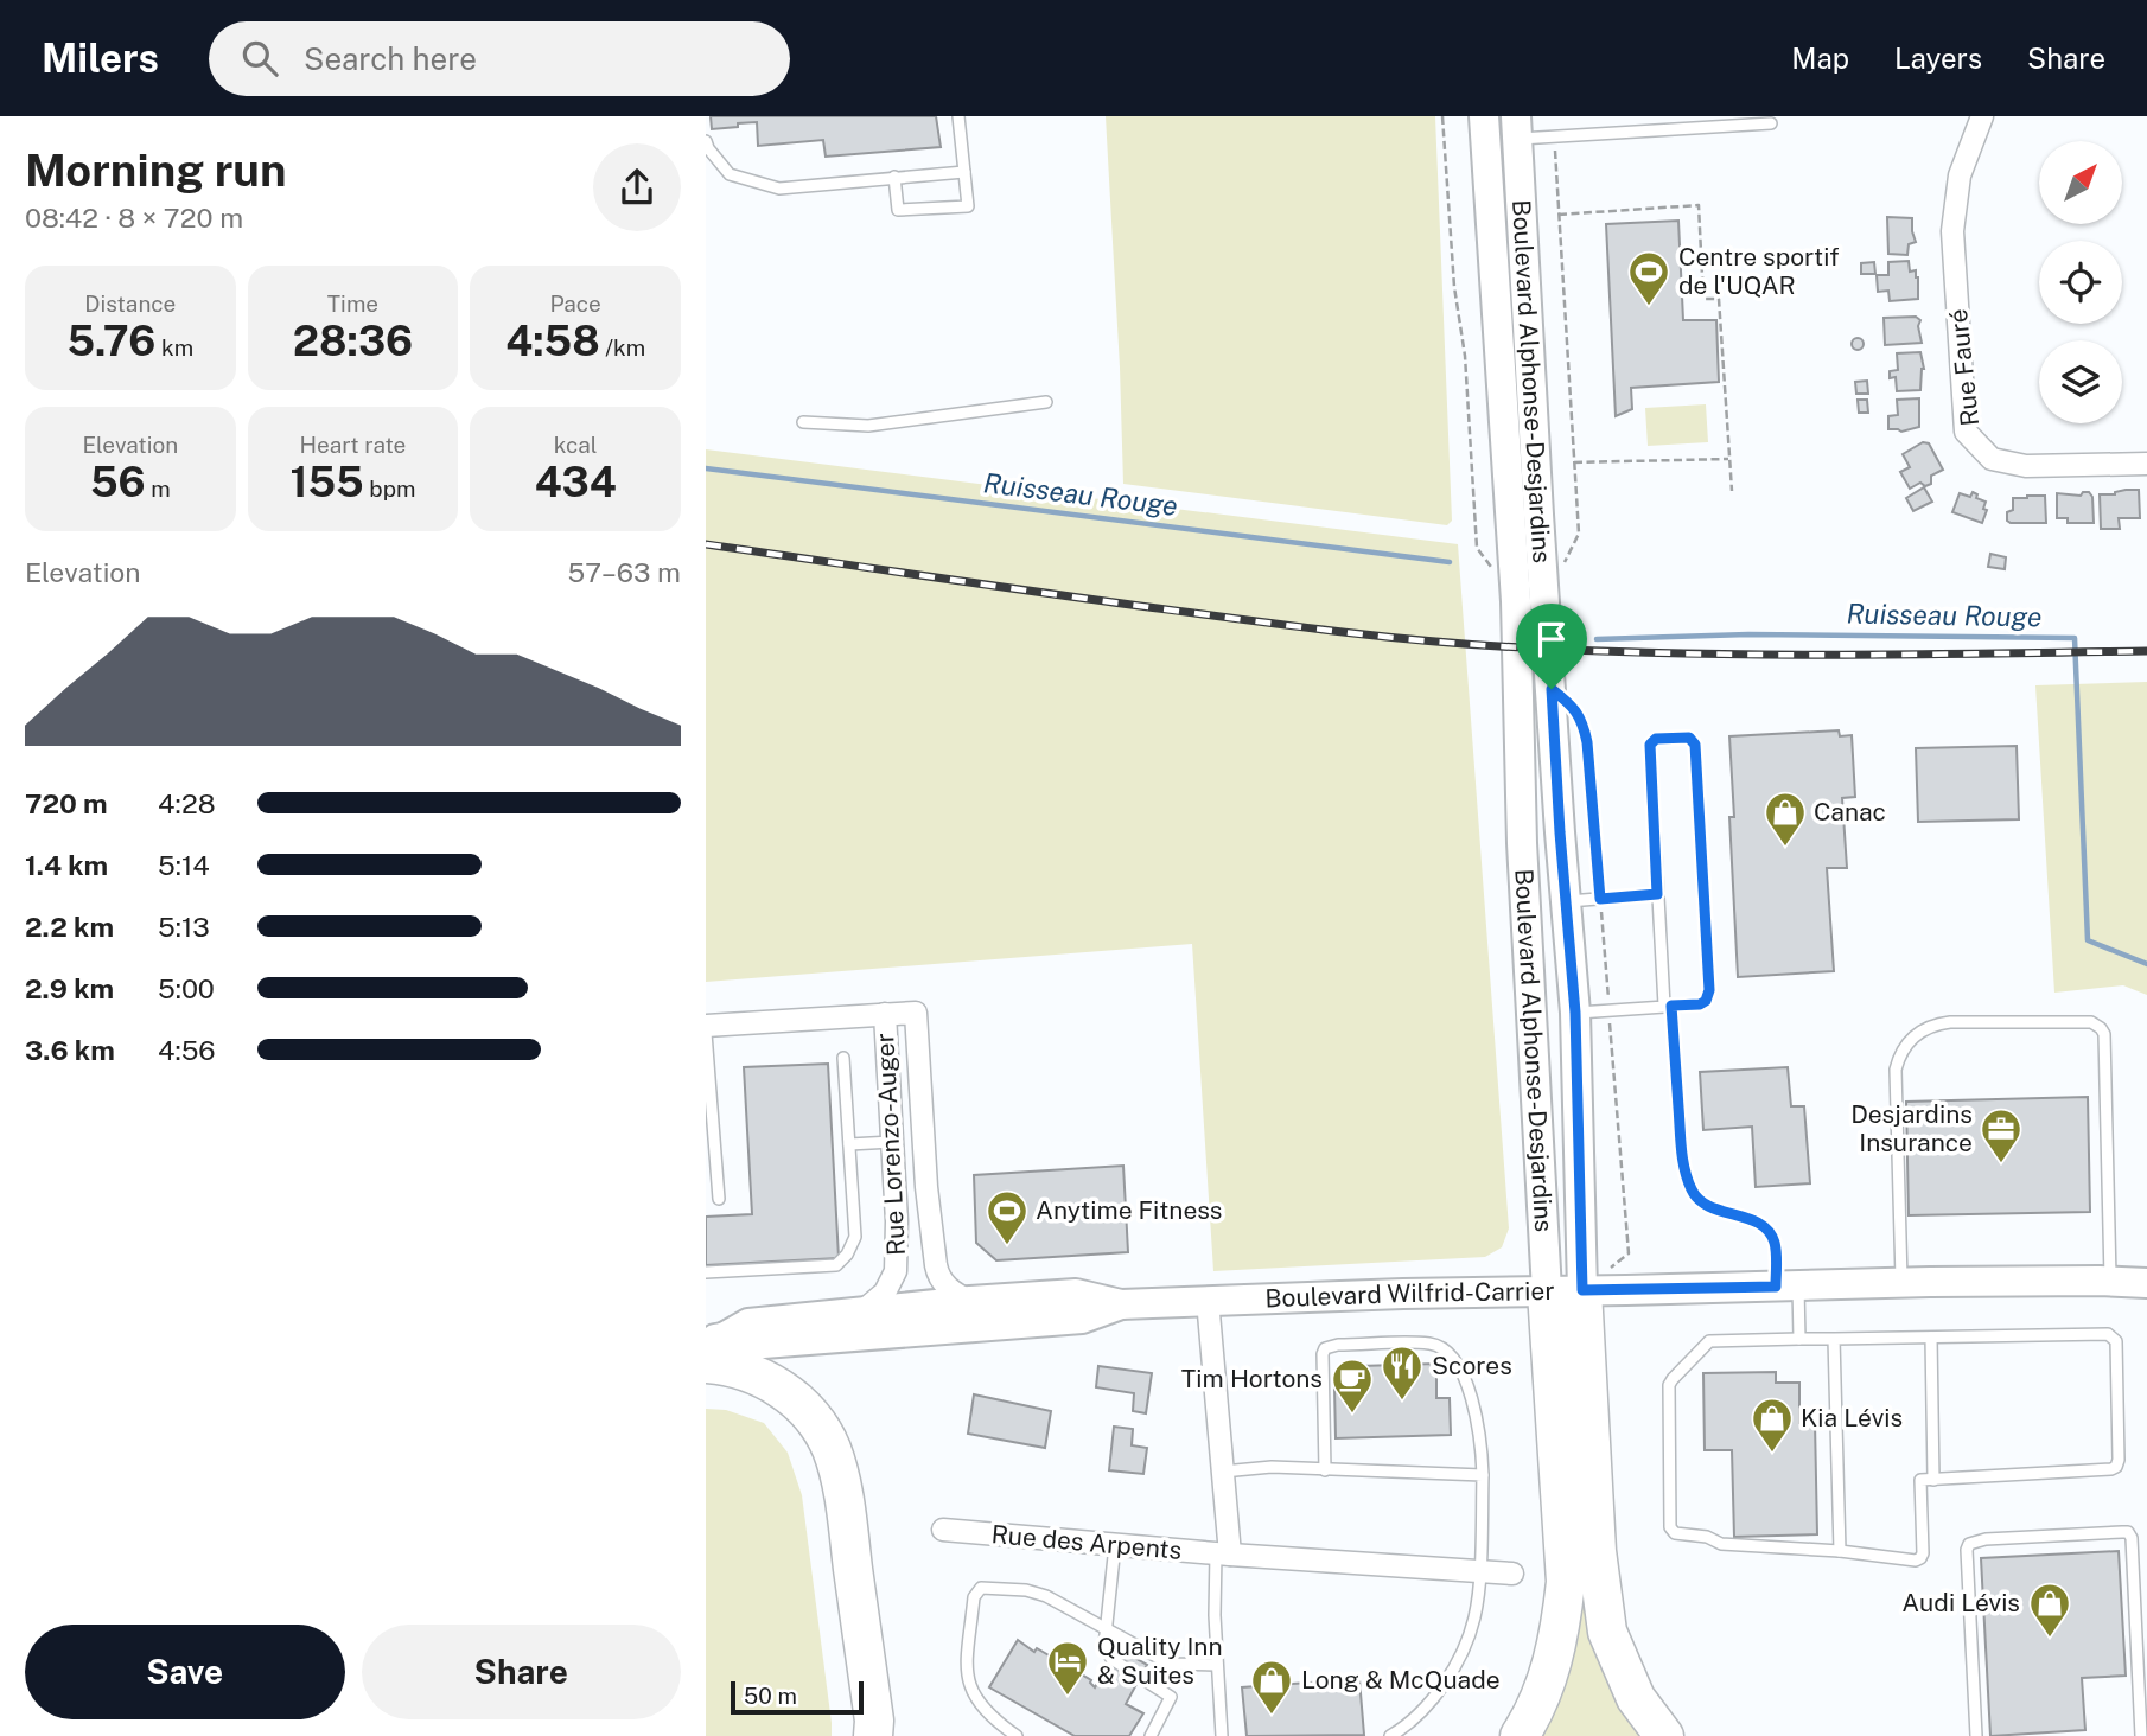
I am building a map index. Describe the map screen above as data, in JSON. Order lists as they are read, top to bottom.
{
  "streets": {
    "main road": ["Boulevard Alphonse-Desjardins", "Boulevard Wilfrid-Carrier"],
    "street": ["Rue Fauré", "Rue Lorenzo-Auger", "Rue des Arpents"]
  },
  "crossings": [
    ["Boulevard Alphonse-Desjardins", "Boulevard Wilfrid-Carrier"],
    ["Rue Lorenzo-Auger", "Boulevard Wilfrid-Carrier"]
  ],
  "water": ["Ruisseau Rouge"],
  "places": {
    "sports": ["Centre sportif de l'UQAR", "Anytime Fitness"],
    "shop": [
      "Canac",
      "Kia Lévis",
      "Audi Lévis",
      "Long & McQuade"
    ],
    "office": ["Desjardins Insurance"],
    "restaurant": ["Scores"],
    "cafe": ["Tim Hortons"],
    "hotel": ["Quality Inn & Suites"]
  },
  "scale_bar": "50 m",
  "north": "top right",
  "page": {
    "header": "Milers",
    "search": "Search here",
    "nav": ["Map", "Layers", "Share"],
    "heading": ["Morning run", "08:42 · 8 × 720 m"],
    "stats": [
      ["Distance", "5.76 km"],
      ["Time", "28:36"],
      ["Pace", "4:58 /km"],
      ["Elevation", "56 m"],
      ["Heart rate", "155 bpm"],
      ["kcal", "434"]
    ],
    "chart": ["Elevation", "57–63 m"],
    "list": [
      {
        "name": "720 m",
        "note": "4:28"
      },
      {
        "name": "1.4 km",
        "note": "5:14"
      },
      {
        "name": "2.2 km",
        "note": "5:13"
      },
      {
        "name": "2.9 km",
        "note": "5:00"
      },
      {
        "name": "3.6 km",
        "note": "4:56"
      }
    ],
    "buttons": ["Save", "Share"],
    "scale": "50 m"
  }
}
